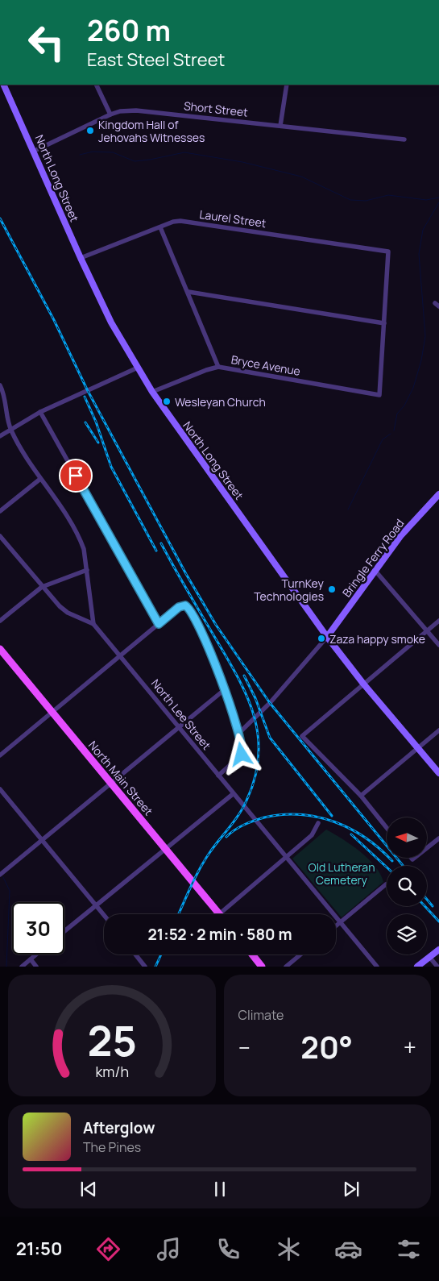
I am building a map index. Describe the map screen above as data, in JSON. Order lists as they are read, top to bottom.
{
  "streets": {
    "main road": ["North Main Street"],
    "street": [
      "Short Street",
      "North Long Street",
      "Laurel Street",
      "Bryce Avenue",
      "Bringle Ferry Road",
      "North Lee Street"
    ]
  },
  "crossings": [
    ["Short Street", "North Long Street"],
    ["North Long Street", "Laurel Street"],
    ["North Long Street", "Bryce Avenue"],
    ["North Long Street", "Bringle Ferry Road"],
    ["Laurel Street", "Bryce Avenue"]
  ],
  "parks": ["Old Lutheran Cemetery"],
  "places": [
    "Kingdom Hall of Jehovahs Witnesses",
    "Wesleyan Church",
    "TurnKey Technologies",
    "Zaza happy smoke"
  ],
  "north": "left",
  "page": {
    "turn": ["260 m", "East Steel Street"],
    "limit": "30",
    "trip": "21:52 · 2 min · 580 m",
    "tile": "Climate",
    "heat": ["−", "20°", "+"],
    "song": ["Afterglow", "The Pines"],
    "tabs": "21:50",
    "gauge": ["25", "km/h"]
  }
}
